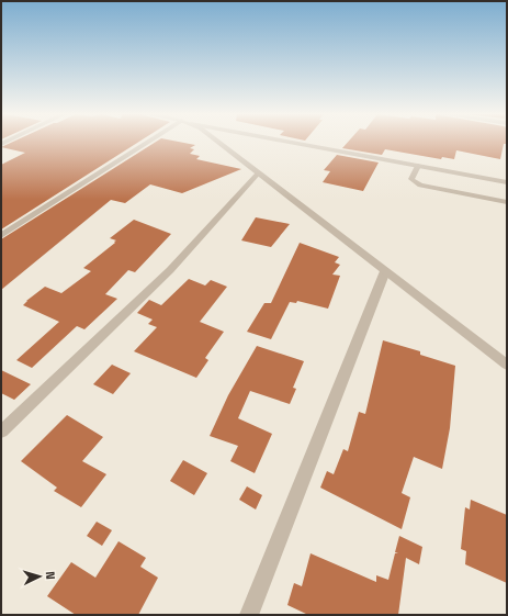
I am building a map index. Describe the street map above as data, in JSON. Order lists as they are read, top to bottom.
{
  "north": "right"
}
